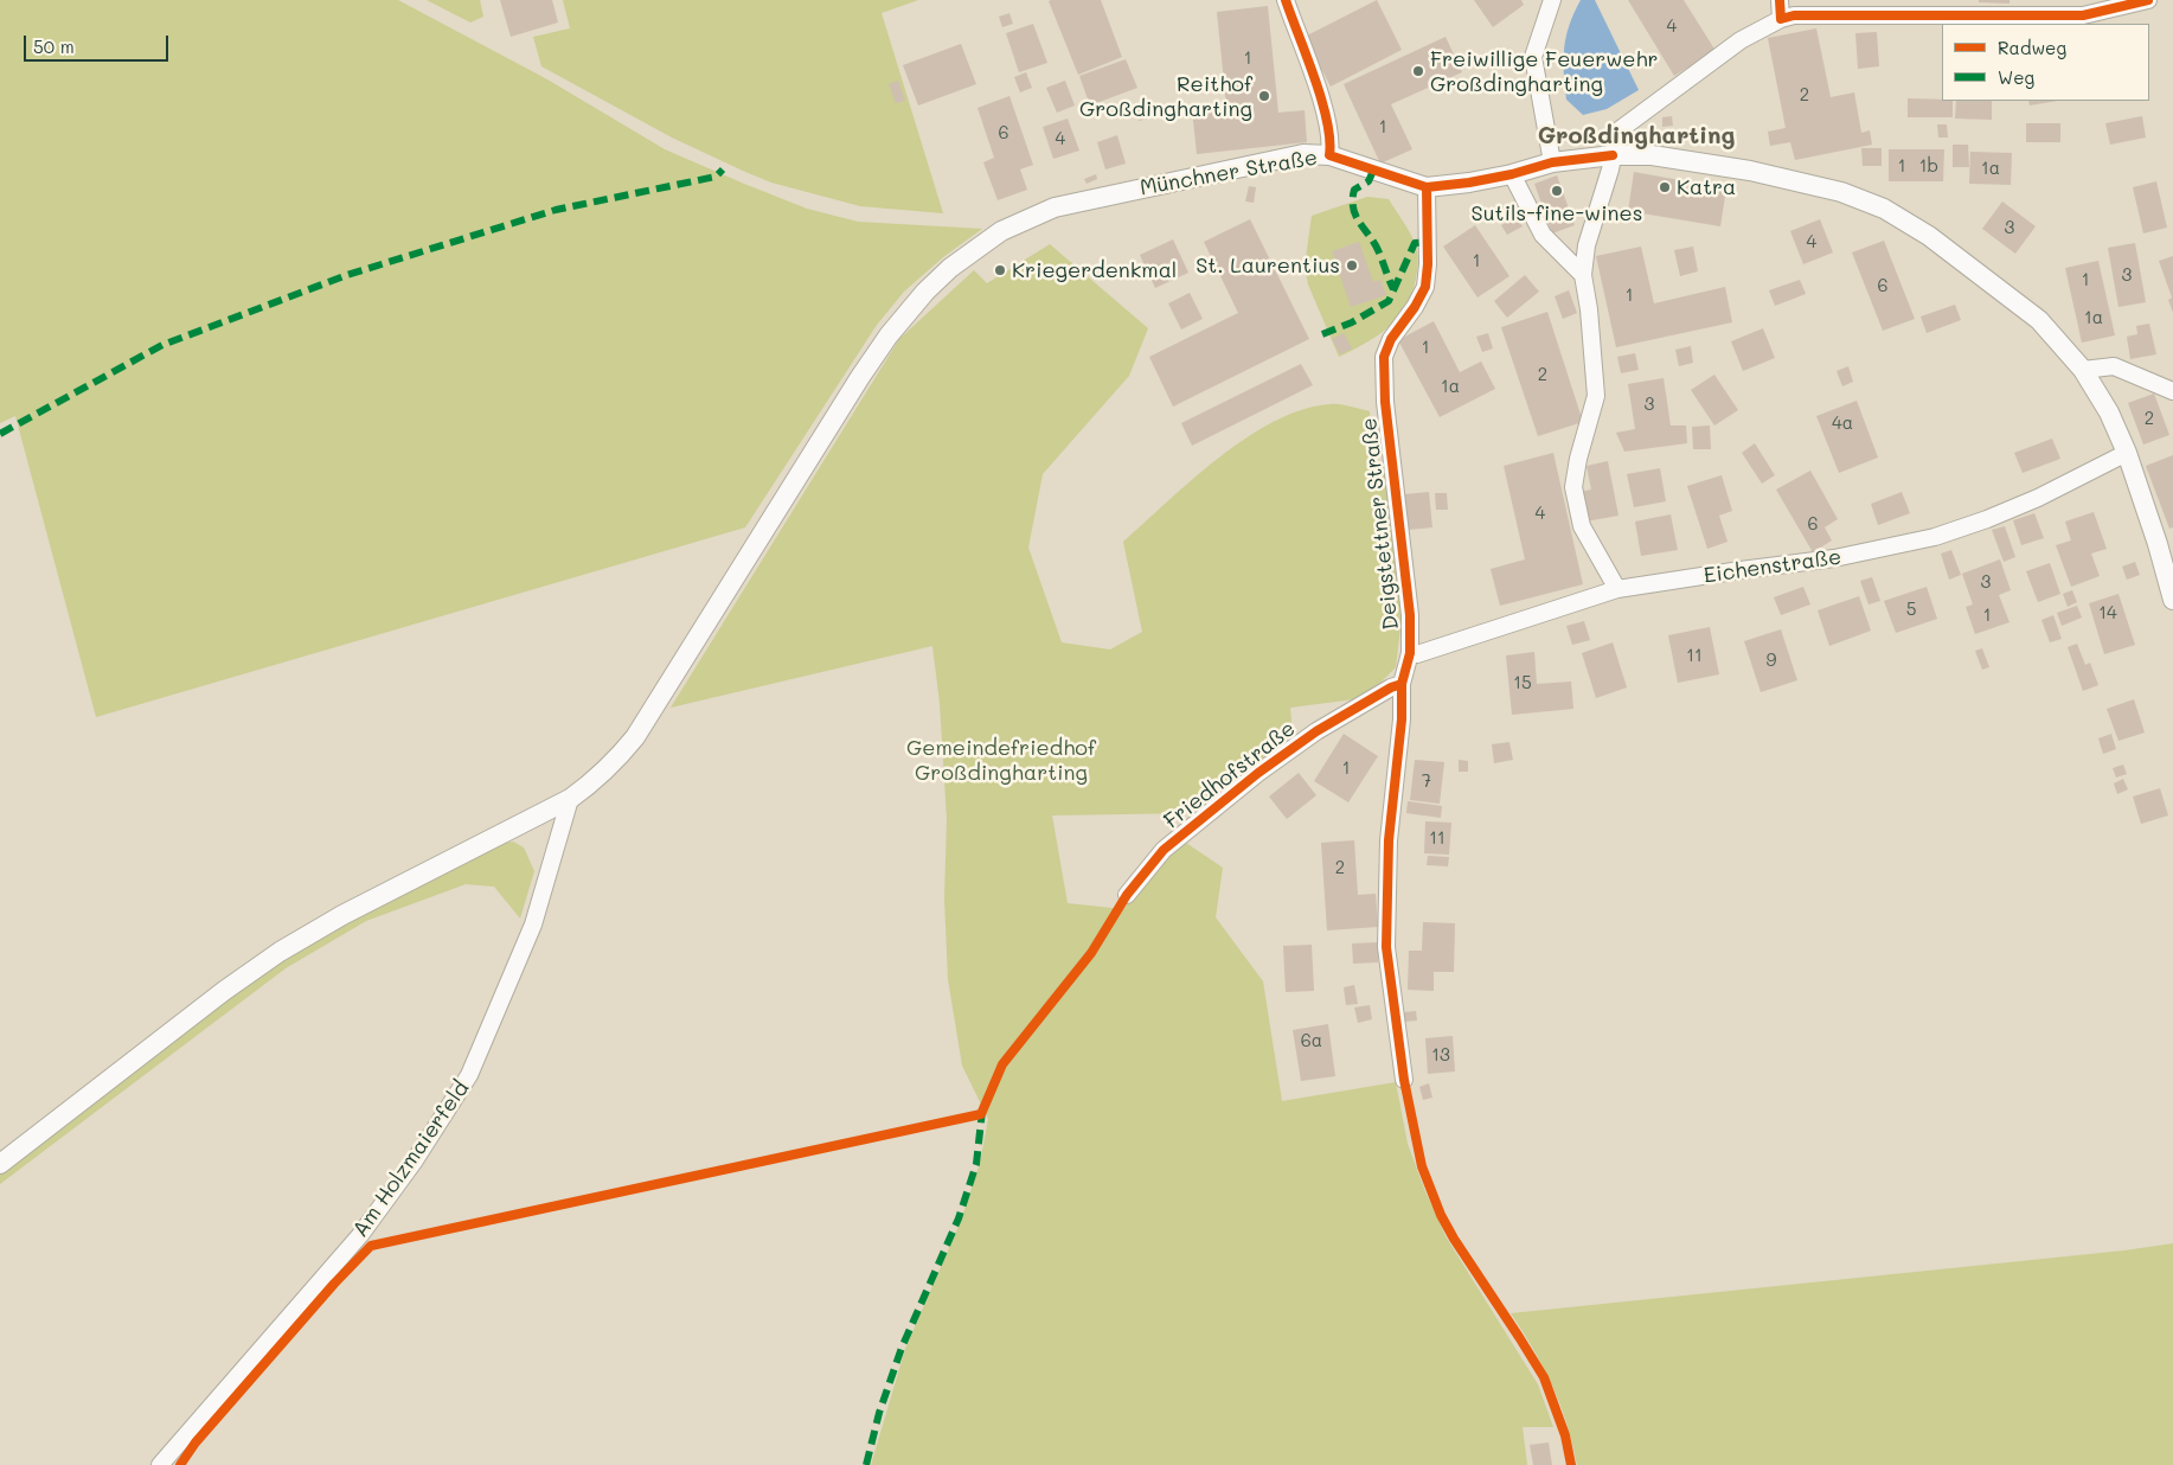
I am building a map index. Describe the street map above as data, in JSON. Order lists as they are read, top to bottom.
{
  "streets": {
    "street": [
      "Münchner Straße",
      "Deigstettner Straße",
      "Eichenstraße",
      "Friedhofstraße",
      "Am Holzmaierfeld"
    ]
  },
  "crossings": [
    ["Münchner Straße", "Deigstettner Straße"],
    ["Münchner Straße", "Eichenstraße"],
    ["Münchner Straße", "Am Holzmaierfeld"],
    ["Deigstettner Straße", "Eichenstraße"],
    ["Deigstettner Straße", "Friedhofstraße"]
  ],
  "districts": ["Großdingharting"],
  "parks": ["Gemeindefriedhof Großdingharting"],
  "places": [
    "Freiwillige Feuerwehr Großdingharting",
    "Reithof Großdingharting",
    "Katra",
    "Sutils-fine-wines",
    "St. Laurentius",
    "Kriegerdenkmal"
  ],
  "house_numbers": [
    "4",
    "1",
    "2",
    "1",
    "6",
    "4",
    "1",
    "1b",
    "1a",
    "3",
    "4",
    "1",
    "3",
    "1",
    "6",
    "1",
    "1a",
    "1",
    "2",
    "1a",
    "3",
    "2",
    "4a",
    "4",
    "6",
    "3",
    "5",
    "14",
    "1",
    "11",
    "9",
    "15",
    "1",
    "7",
    "11",
    "2",
    "6a",
    "13"
  ],
  "legend": ["Radweg", "Weg"],
  "scale_bar": "50 m"
}
